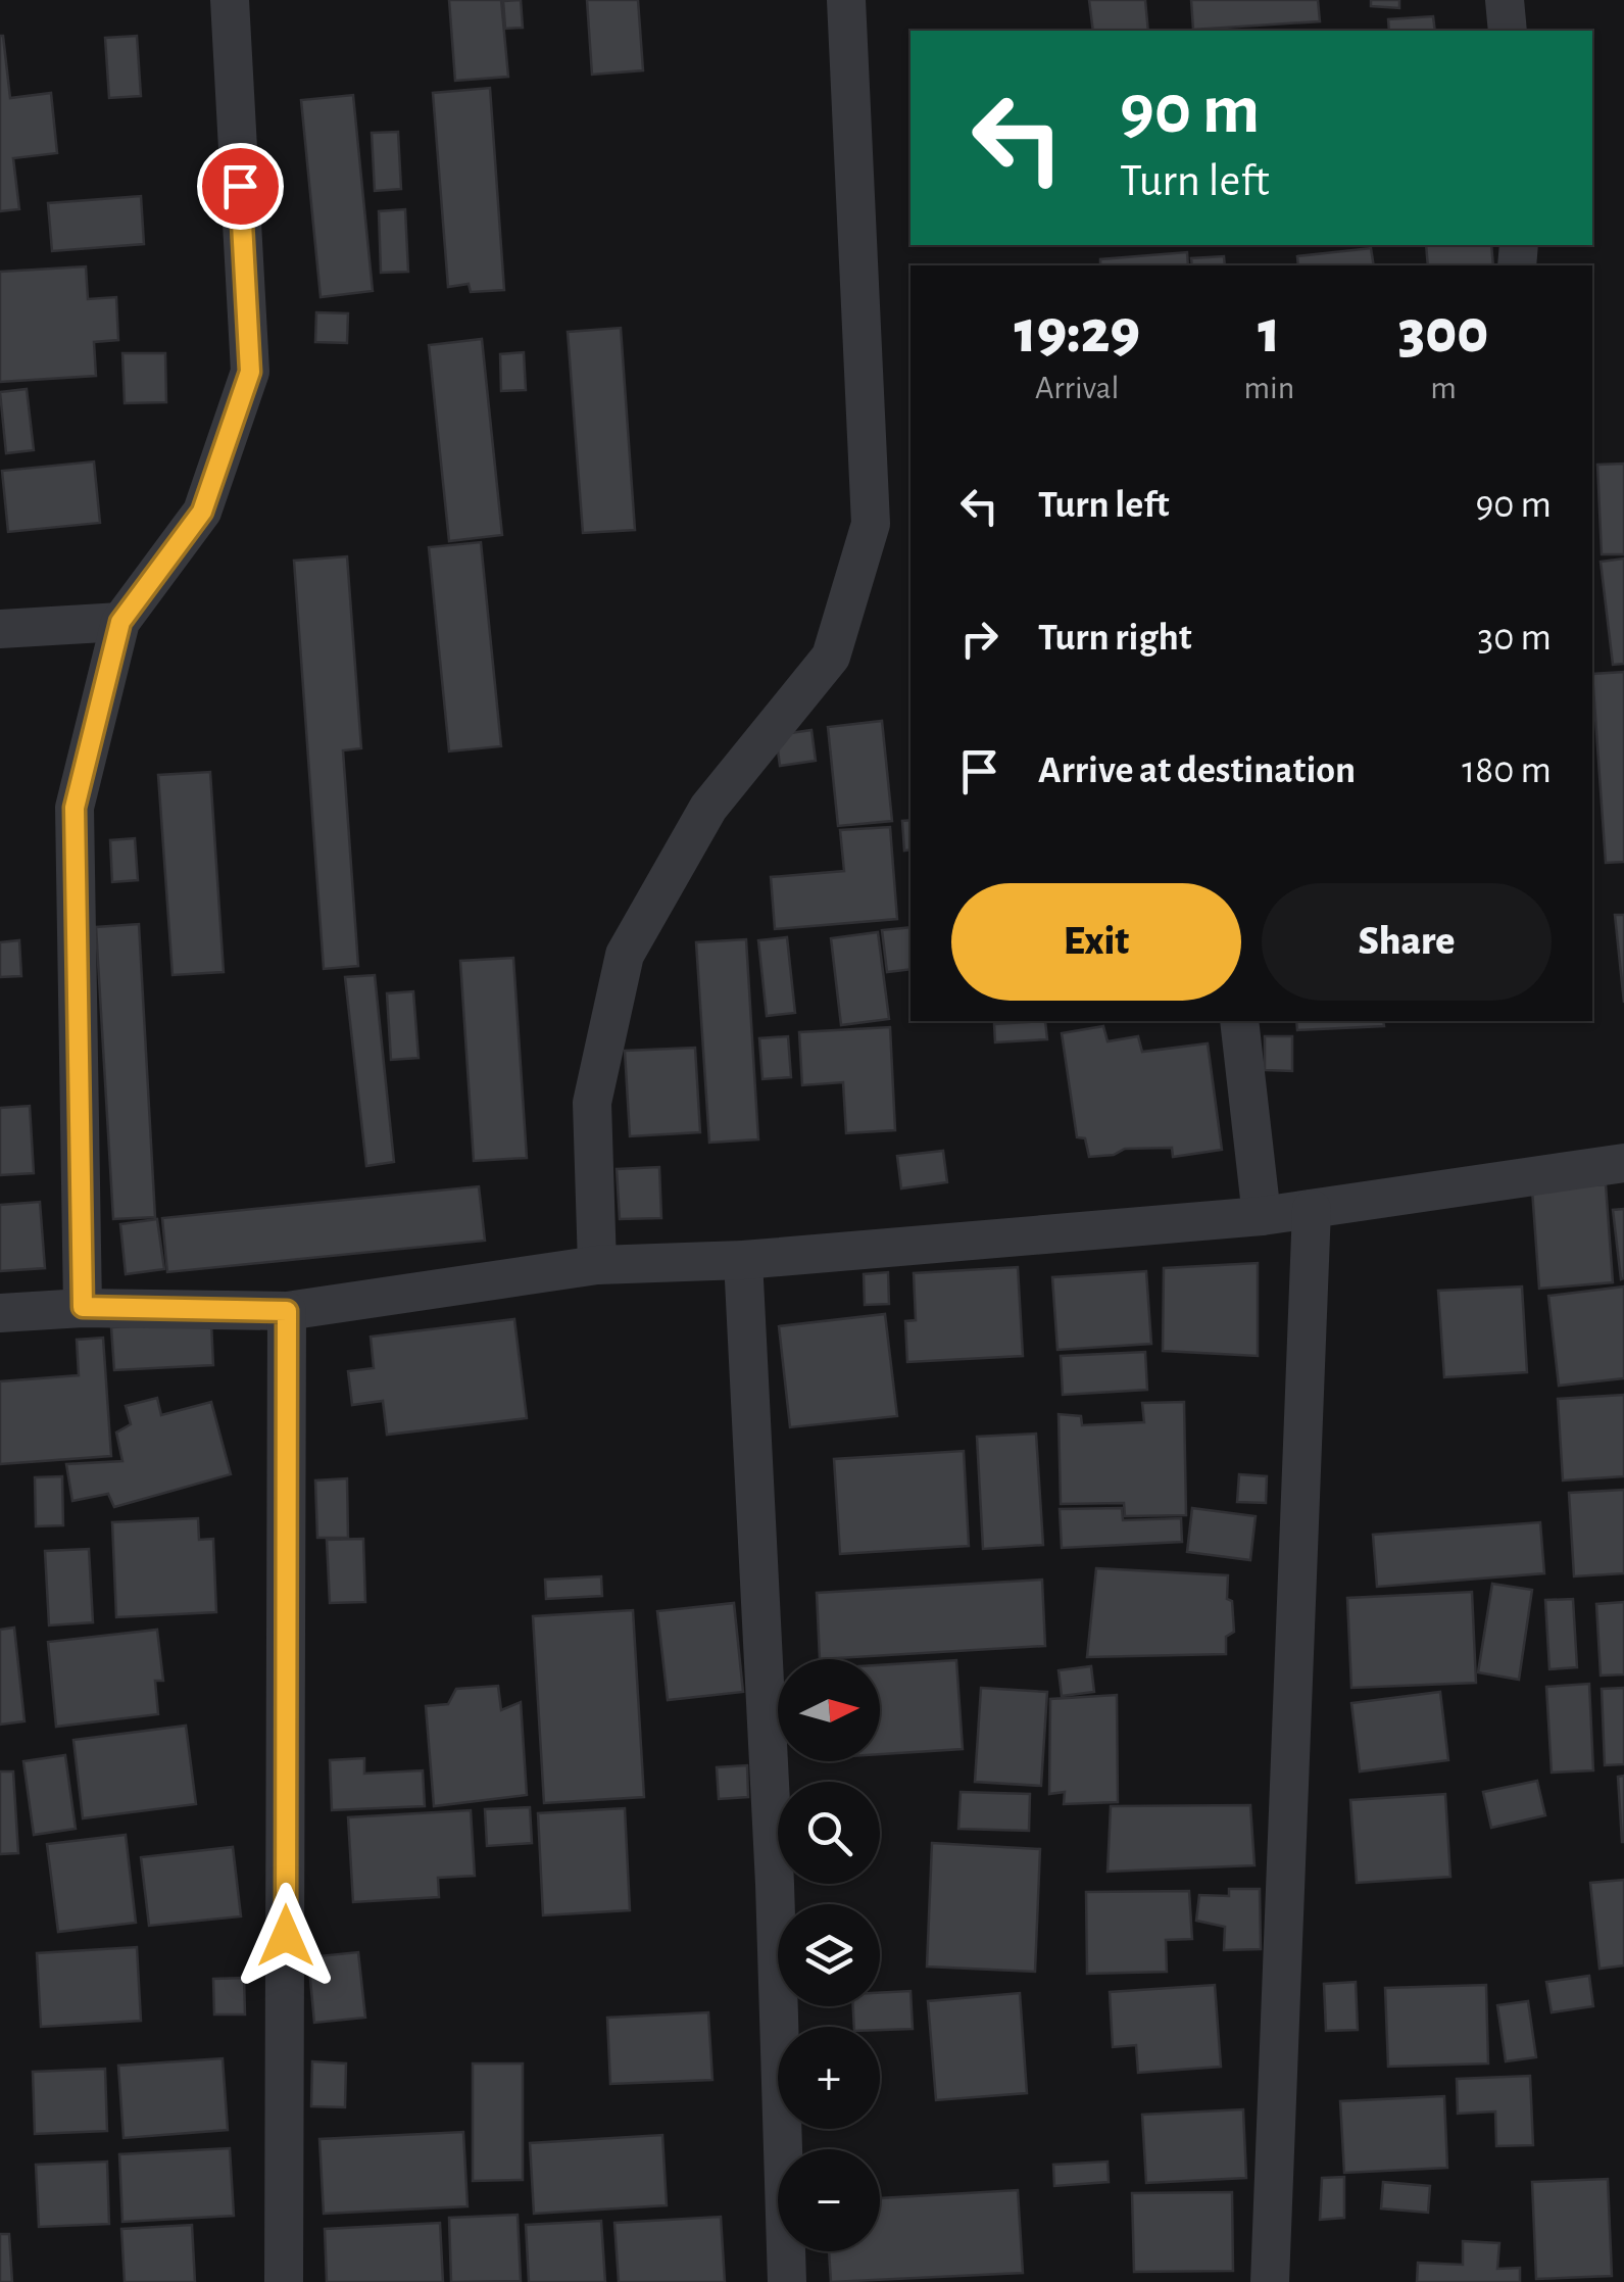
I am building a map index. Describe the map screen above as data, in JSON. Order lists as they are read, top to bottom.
{
  "north": "right",
  "page": {
    "turn": ["90 m", "Turn left"],
    "eta": [
      "19:29",
      "Arrival",
      "1",
      "min",
      "300",
      "m"
    ],
    "list": [
      {
        "name": "Turn left",
        "value": "90 m"
      },
      {
        "name": "Turn right",
        "value": "30 m"
      },
      {
        "name": "Arrive at destination",
        "value": "180 m"
      }
    ],
    "buttons": ["Exit", "Share"],
    "map_buttons": ["+", "−"]
  }
}
